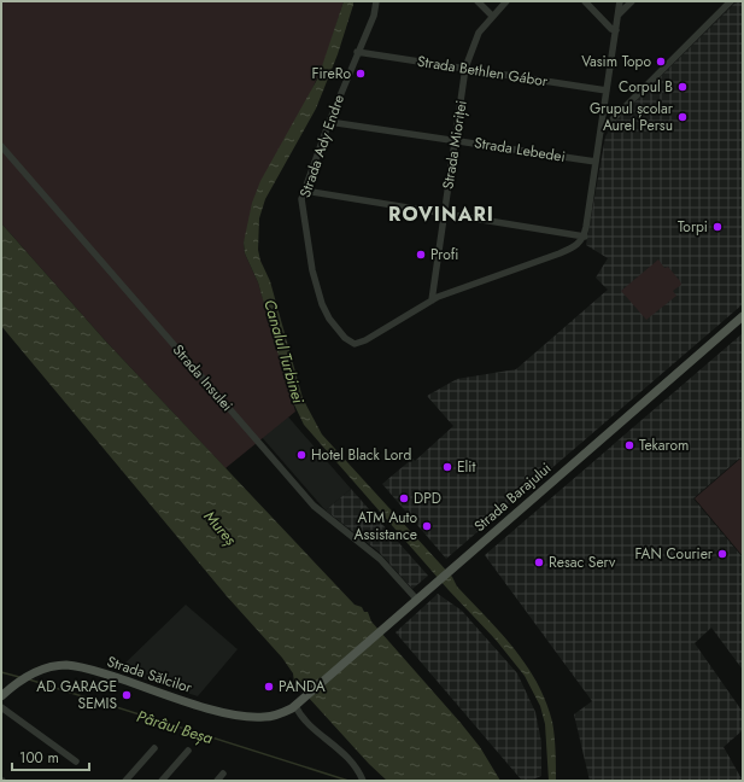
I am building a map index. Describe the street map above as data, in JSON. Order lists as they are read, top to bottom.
{
  "streets": {
    "main road": ["Strada Barajului", "Strada Sălcilor"],
    "street": [
      "Strada Bethlen Gábor",
      "Strada Mioriței",
      "Strada Ady Endre",
      "Strada Lebedei",
      "Strada Insulei"
    ]
  },
  "crossings": [
    ["Strada Bethlen Gábor", "Strada Mioriței"],
    ["Strada Bethlen Gábor", "Strada Ady Endre"],
    ["Strada Mioriței", "Strada Ady Endre"],
    ["Strada Mioriței", "Strada Lebedei"],
    ["Strada Ady Endre", "Strada Lebedei"],
    ["Strada Insulei", "Strada Barajului"],
    ["Strada Barajului", "Strada Sălcilor"]
  ],
  "districts": ["ROVINARI"],
  "water": ["Canalul Turbinei", "Mureș", "Pârâul Beșa"],
  "places": [
    "Vasim Topo",
    "FireRo",
    "Corpul B",
    "Grupul școlar Aurel Persu",
    "Torpi",
    "Profi",
    "Tekarom",
    "Hotel Black Lord",
    "Elit",
    "DPD",
    "ATM Auto Assistance",
    "FAN Courier",
    "Resac Serv",
    "PANDA",
    "AD GARAGE SEMIS"
  ],
  "scale_bar": "100 m"
}
